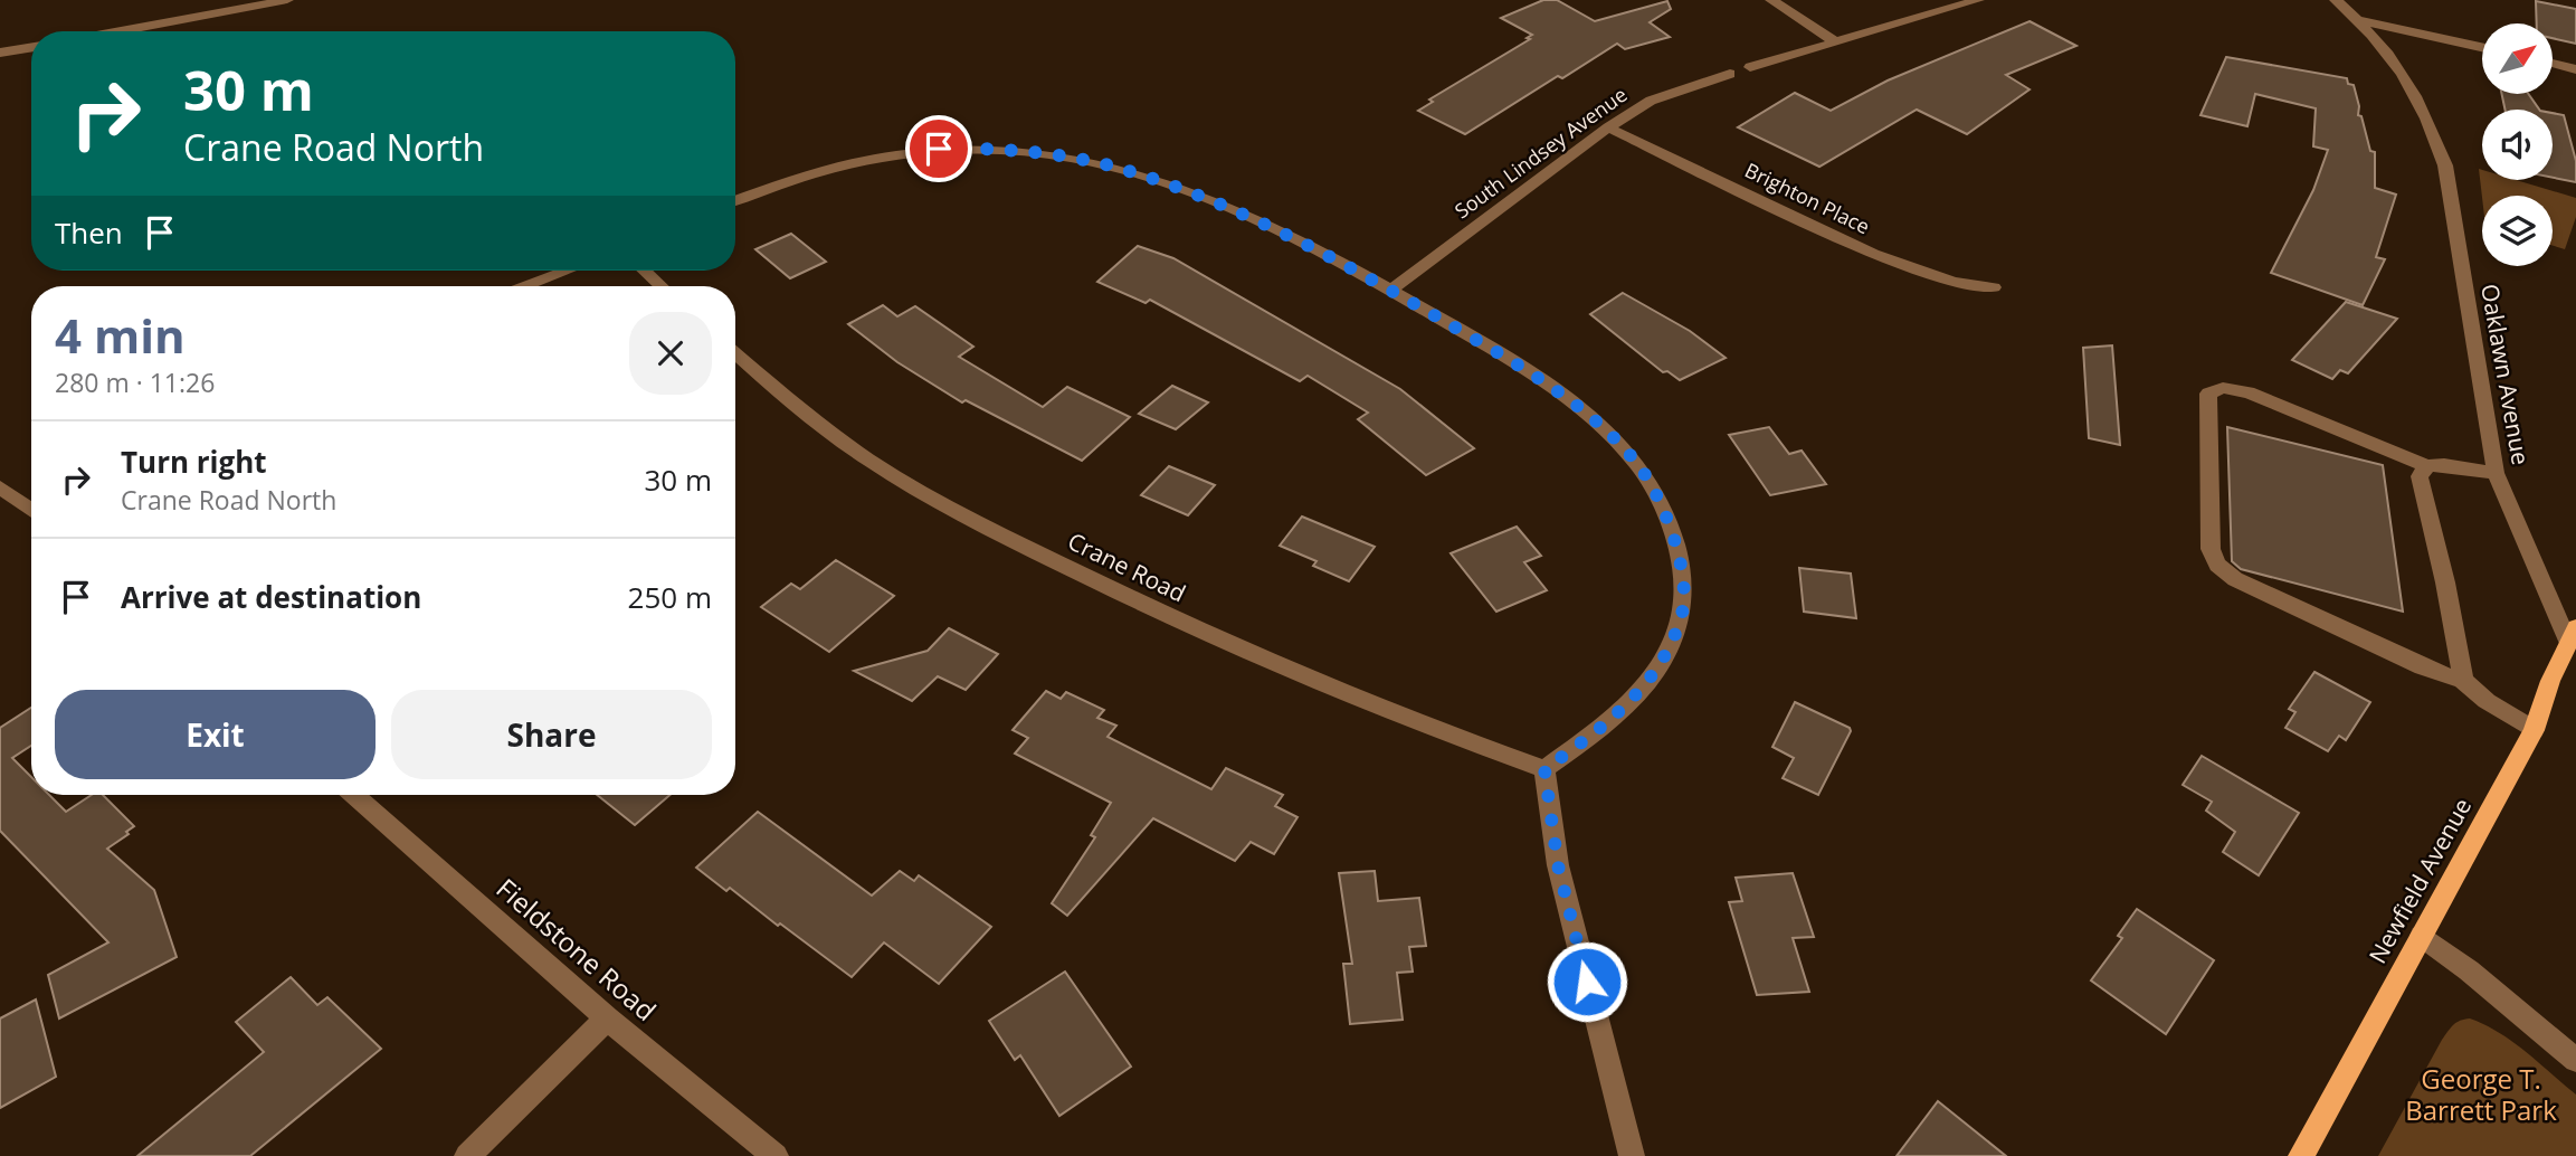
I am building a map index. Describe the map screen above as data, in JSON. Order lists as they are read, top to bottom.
{
  "streets": {
    "main road": ["Newfield Avenue"],
    "street": [
      "South Lindsey Avenue",
      "Brighton Place",
      "Oaklawn Avenue",
      "Crane Road",
      "Fieldstone Road"
    ]
  },
  "crossings": [
    ["South Lindsey Avenue", "Brighton Place"],
    ["Oaklawn Avenue", "Newfield Avenue"]
  ],
  "parks": ["George T. Barrett Park"],
  "north": "top right",
  "page": {
    "turn": ["30 m", "Crane Road North"],
    "then": "Then",
    "heading": ["4 min", "280 m · 11:26"],
    "list": [
      {
        "name": "Turn right",
        "note": "Crane Road North",
        "value": "30 m"
      },
      {
        "name": "Arrive at destination",
        "value": "250 m"
      }
    ],
    "buttons": ["Exit", "Share"]
  }
}
